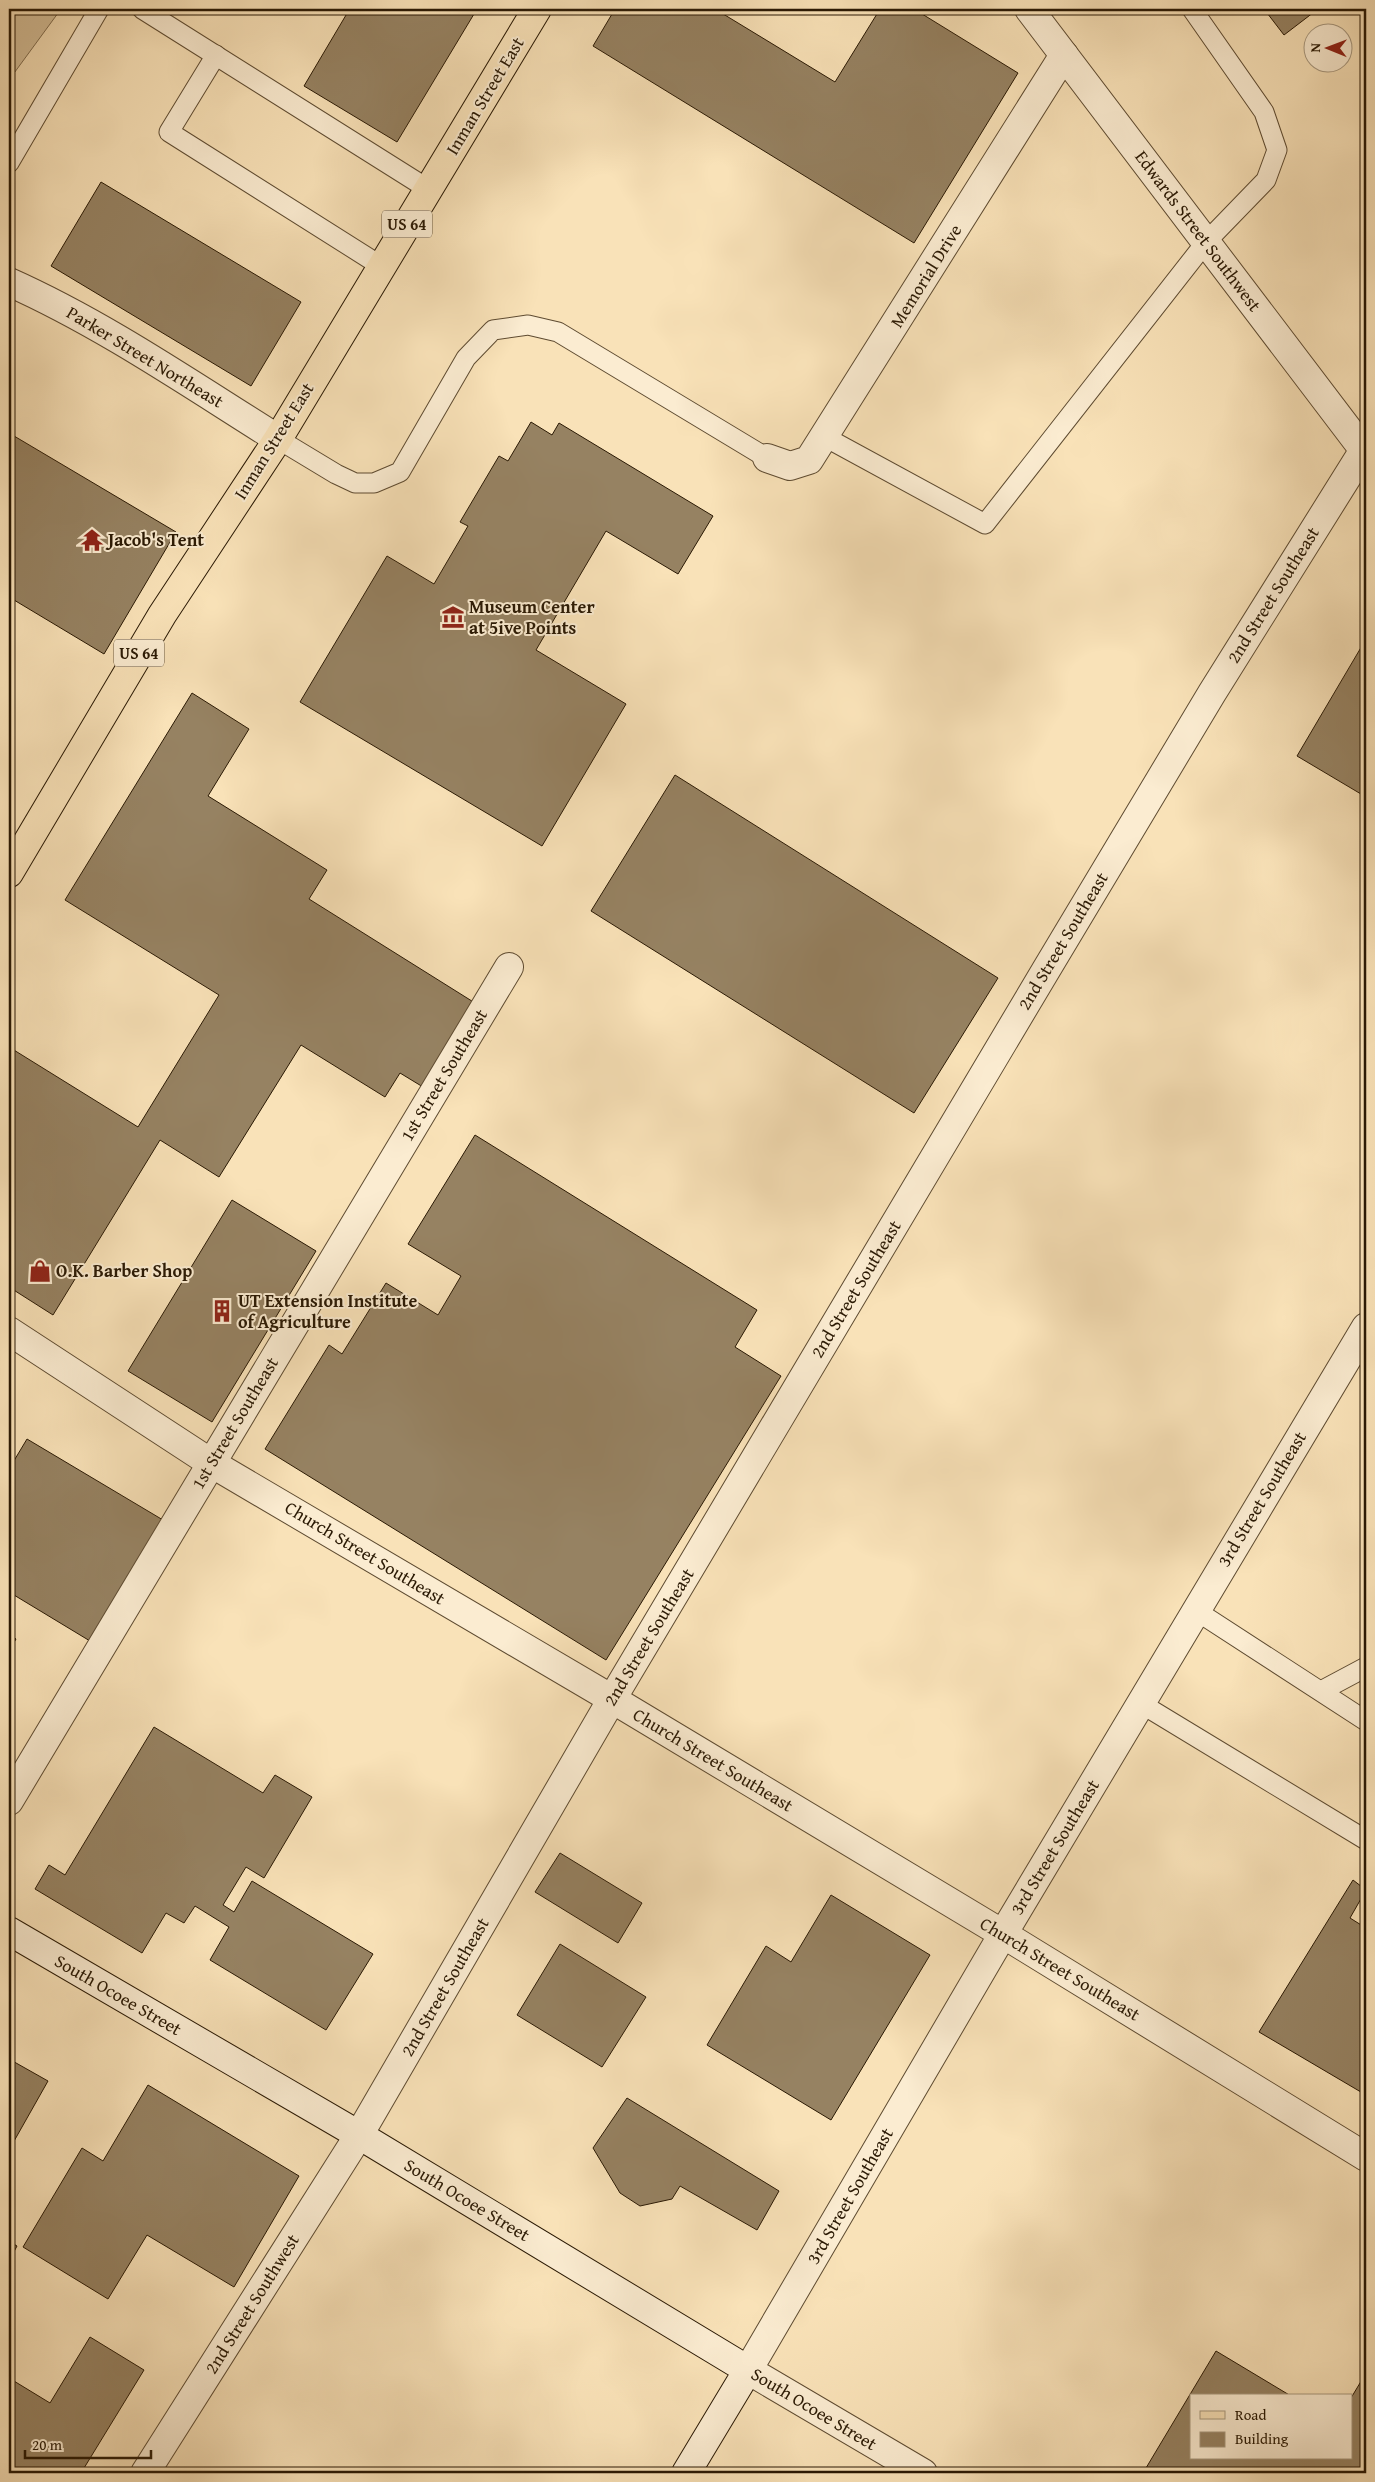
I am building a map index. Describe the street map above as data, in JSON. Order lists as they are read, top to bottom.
{
  "streets": {
    "main road": ["Inman Street East", "US 64"],
    "street": [
      "Edwards Street Southwest",
      "Memorial Drive",
      "Parker Street Northeast",
      "2nd Street Southeast",
      "1st Street Southeast",
      "3rd Street Southeast",
      "Church Street Southeast",
      "South Ocoee Street",
      "2nd Street Southwest"
    ]
  },
  "crossings": [
    ["Inman Street East", "Parker Street Northeast"],
    ["Edwards Street Southwest", "Memorial Drive"],
    ["Edwards Street Southwest", "2nd Street Southeast"],
    ["2nd Street Southeast", "Church Street Southeast"],
    ["2nd Street Southeast", "South Ocoee Street"],
    ["2nd Street Southeast", "2nd Street Southwest"],
    ["1st Street Southeast", "Church Street Southeast"],
    ["3rd Street Southeast", "Church Street Southeast"],
    ["3rd Street Southeast", "South Ocoee Street"],
    ["South Ocoee Street", "2nd Street Southwest"]
  ],
  "places": {
    "temple": ["Jacob's Tent"],
    "museum": ["Museum Center at 5ive Points"],
    "shop": ["O.K. Barber Shop"],
    "building": ["UT Extension Institute of Agriculture"]
  },
  "legend": ["Road", "Building"],
  "scale_bar": "20 m",
  "north": "left"
}
